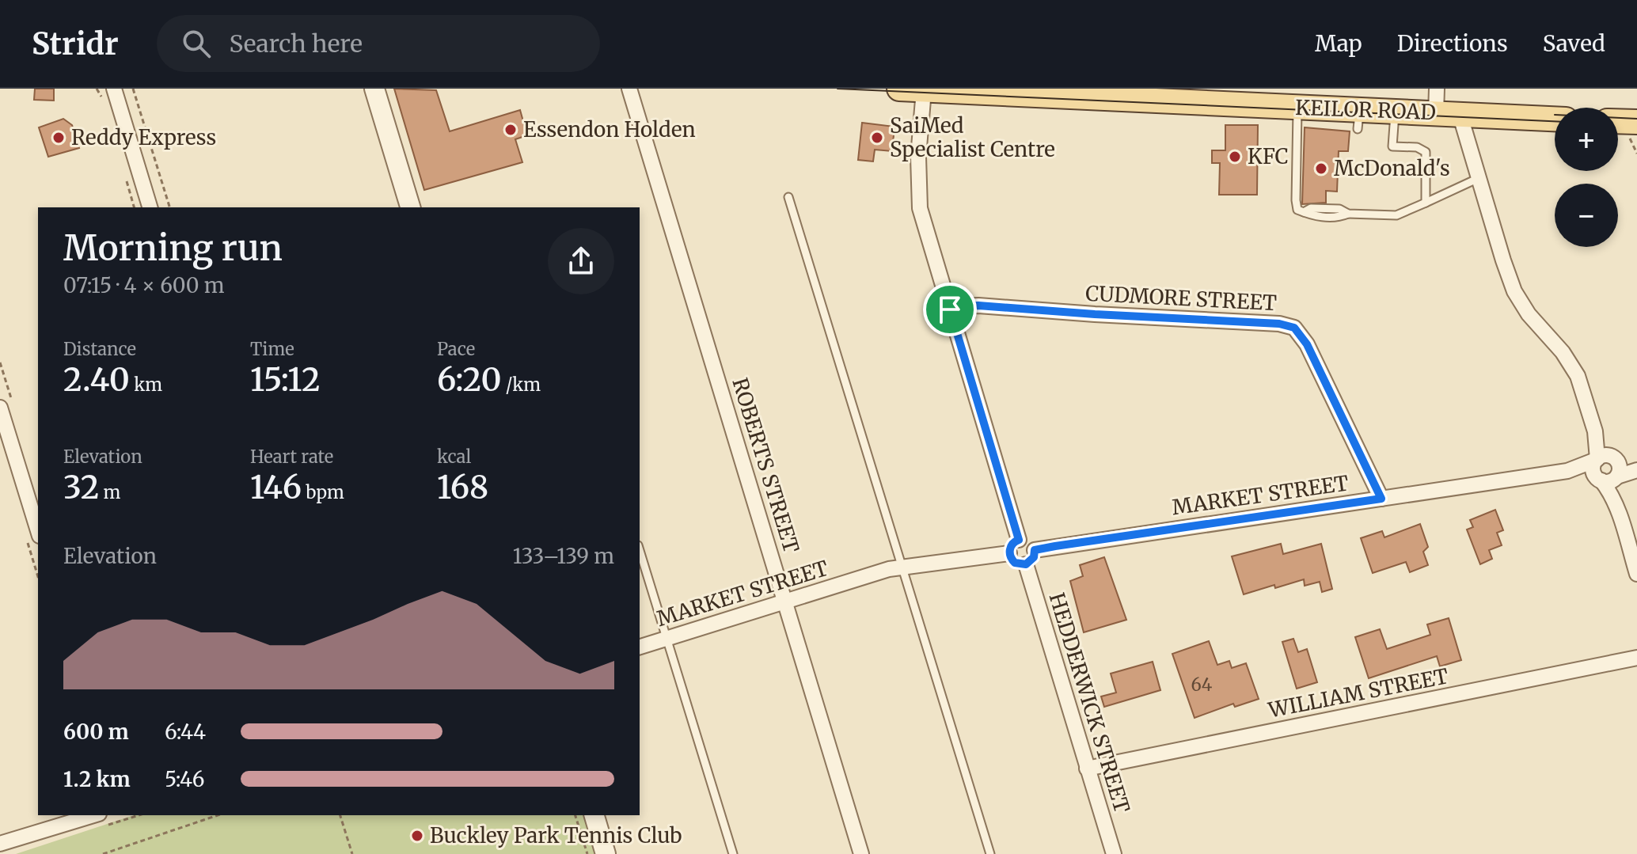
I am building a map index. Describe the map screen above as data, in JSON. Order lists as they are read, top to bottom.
{
  "streets": {
    "main road": ["KEILOR ROAD"],
    "street": [
      "CUDMORE STREET",
      "ROBERTS STREET",
      "MARKET STREET",
      "WILLIAM STREET",
      "HEDDERWICK STREET"
    ]
  },
  "crossings": [
    ["CUDMORE STREET", "MARKET STREET"],
    ["ROBERTS STREET", "MARKET STREET"],
    ["MARKET STREET", "HEDDERWICK STREET"],
    ["WILLIAM STREET", "HEDDERWICK STREET"]
  ],
  "places": [
    "Essendon Holden",
    "Reddy Express",
    "SaiMed Specialist Centre",
    "KFC",
    "McDonald's",
    "Buckley Park Tennis Club"
  ],
  "house_numbers": ["64"],
  "page": {
    "header": "Stridr",
    "search": "Search here",
    "nav": ["Map", "Directions", "Saved"],
    "map_buttons": ["+", "−"],
    "heading": ["Morning run", "07:15 · 4 × 600 m"],
    "stats": [
      ["Distance", "2.40 km"],
      ["Time", "15:12"],
      ["Pace", "6:20 /km"],
      ["Elevation", "32 m"],
      ["Heart rate", "146 bpm"],
      ["kcal", "168"]
    ],
    "chart": ["Elevation", "133–139 m"],
    "list": [
      {
        "name": "600 m",
        "note": "6:44"
      },
      {
        "name": "1.2 km",
        "note": "5:46"
      }
    ]
  }
}
